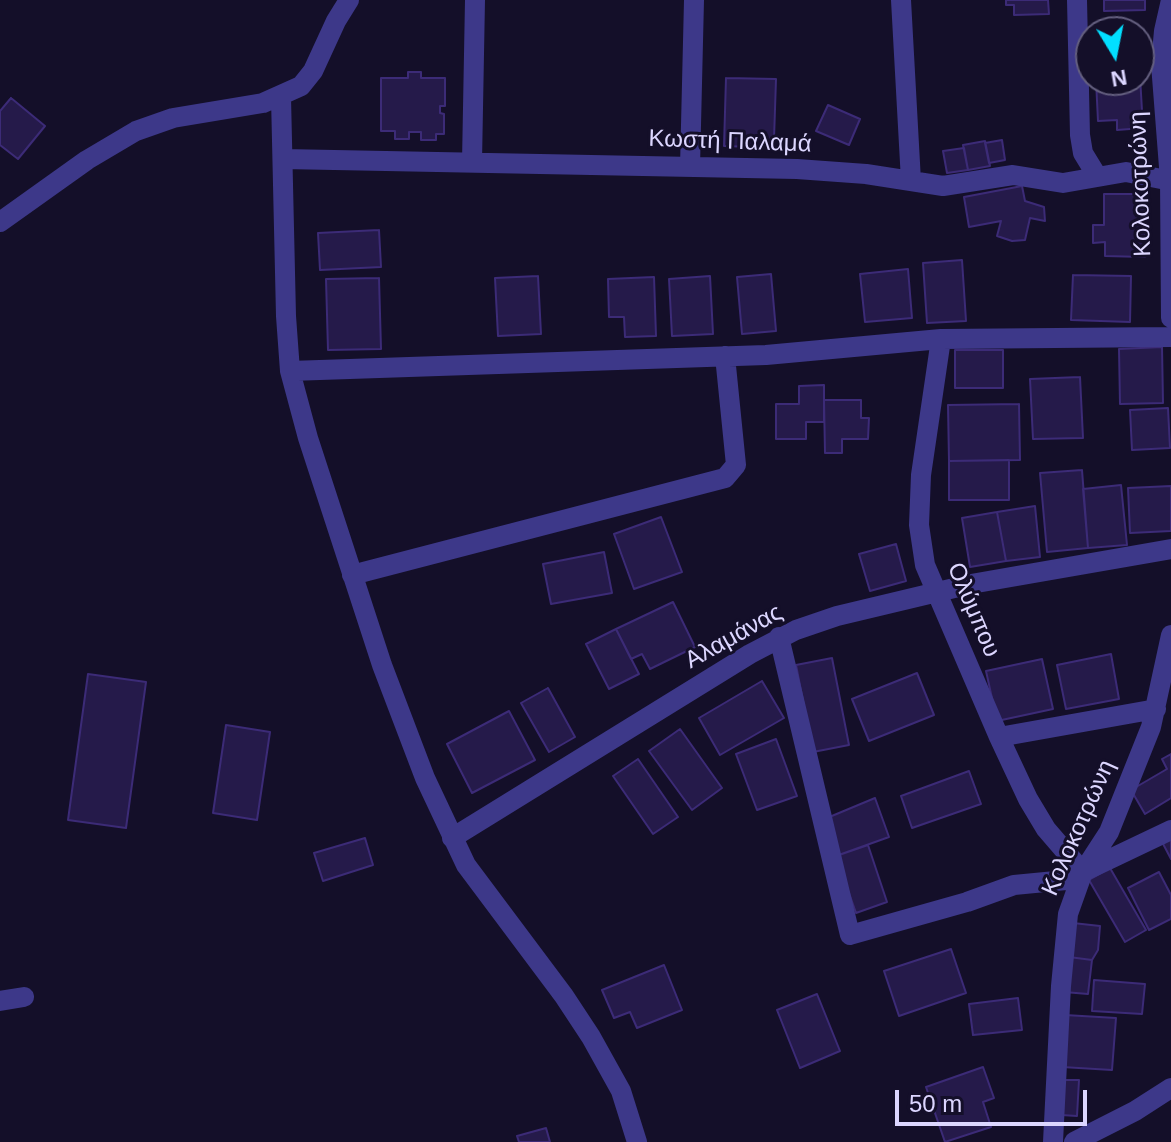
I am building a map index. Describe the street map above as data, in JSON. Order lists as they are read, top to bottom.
{
  "streets": {
    "street": [
      "Κωστή Παλαμά",
      "Κολοκοτρώνη",
      "Ολύμπου",
      "Αλαμάνας"
    ]
  },
  "crossings": [
    ["Κωστή Παλαμά", "Κολοκοτρώνη"],
    ["Κολοκοτρώνη", "Ολύμπου"],
    ["Ολύμπου", "Αλαμάνας"]
  ],
  "scale_bar": "50 m",
  "north": "bottom"
}
